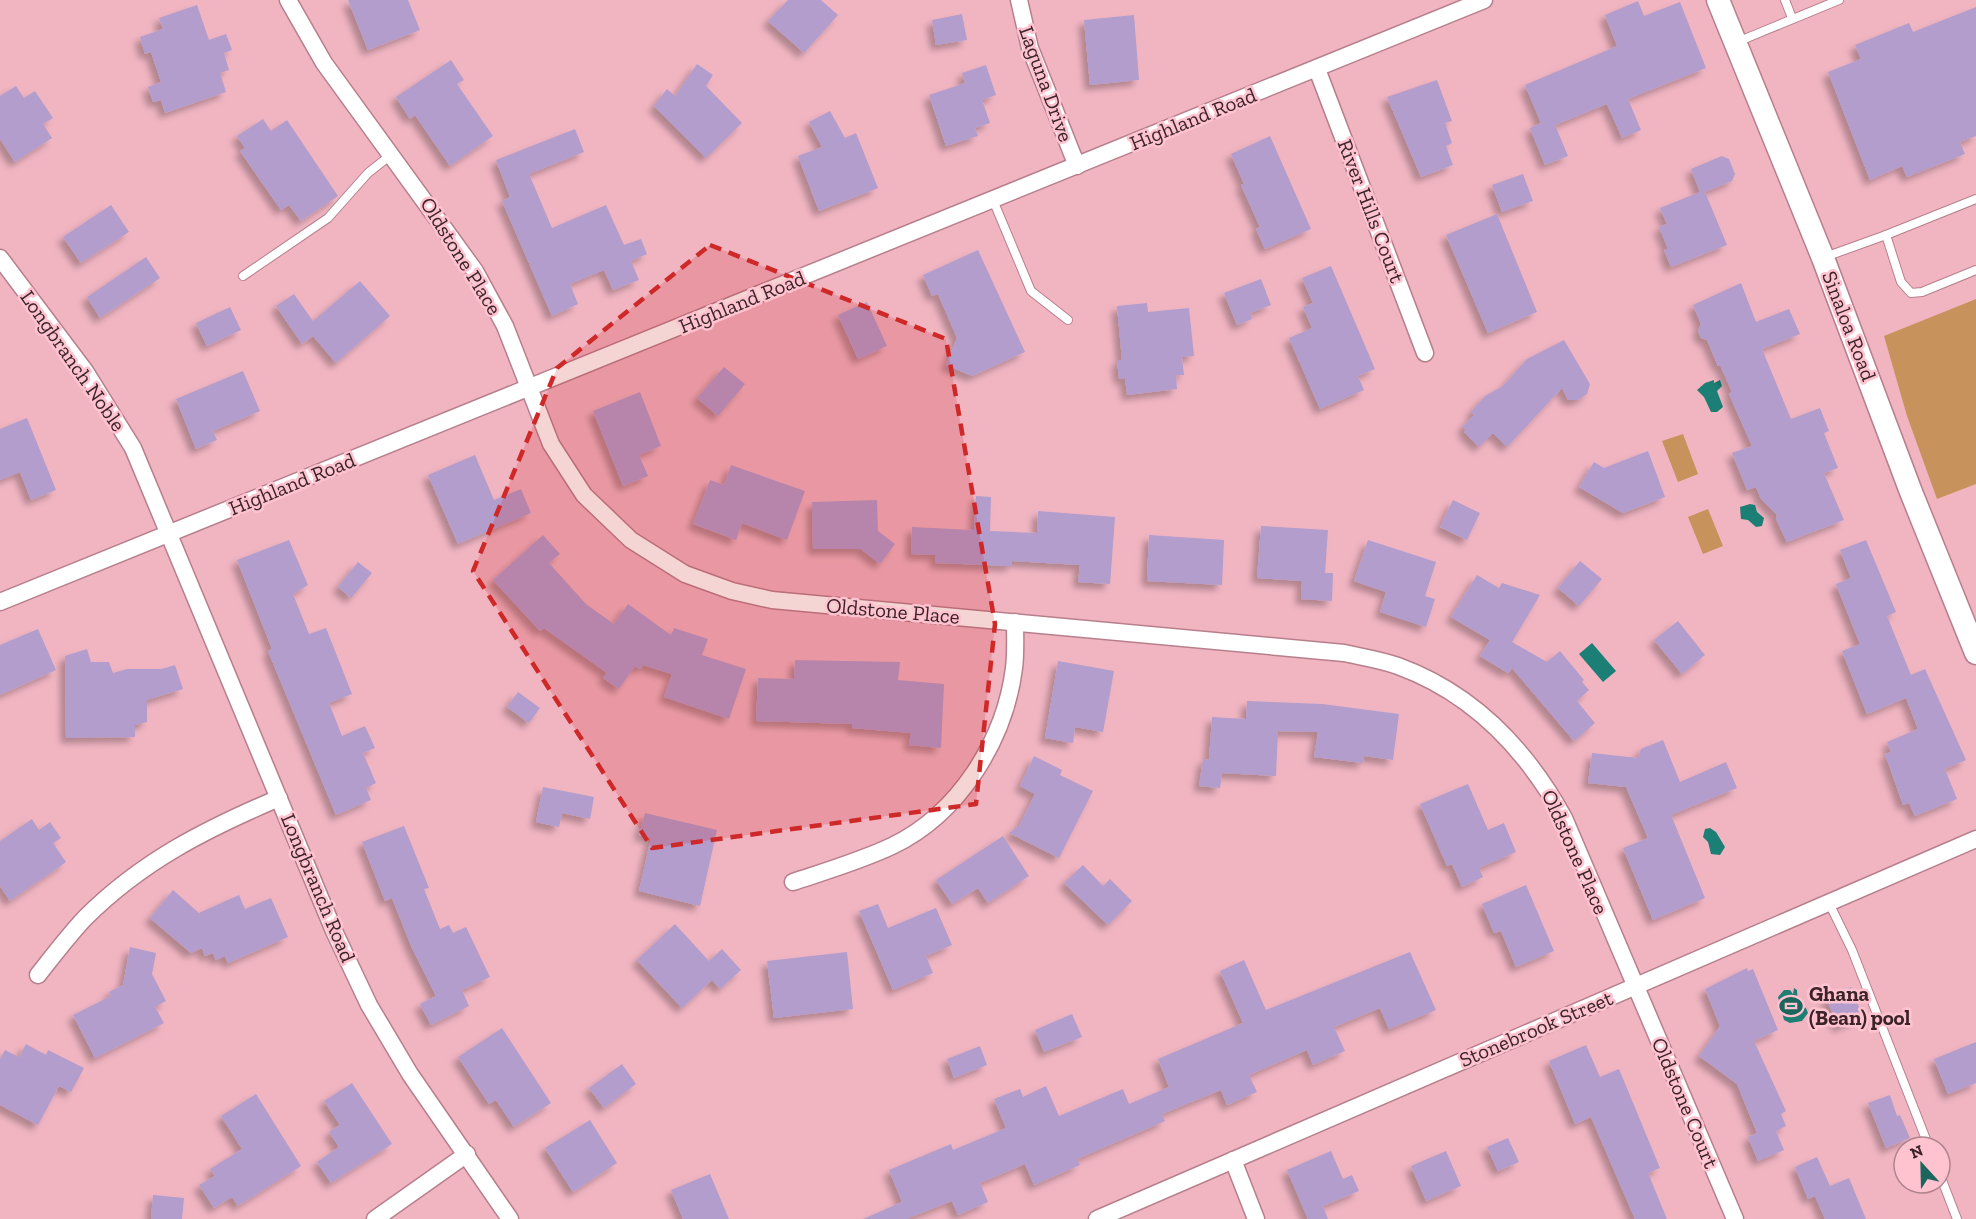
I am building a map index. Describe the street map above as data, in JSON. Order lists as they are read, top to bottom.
{
  "streets": {
    "street": [
      "Laguna Drive",
      "Highland Road",
      "River Hills Court",
      "Oldstone Place",
      "Sinaloa Road",
      "Longbranch Noble",
      "Longbranch Road",
      "Stonebrook Street",
      "Oldstone Court"
    ]
  },
  "crossings": [
    ["Laguna Drive", "Highland Road"],
    ["Highland Road", "River Hills Court"],
    ["Highland Road", "Oldstone Place"],
    ["Highland Road", "Longbranch Noble"],
    ["Highland Road", "Longbranch Road"],
    ["Oldstone Place", "Stonebrook Street"],
    ["Oldstone Place", "Oldstone Court"],
    ["Longbranch Noble", "Longbranch Road"],
    ["Stonebrook Street", "Oldstone Court"]
  ],
  "places": {
    "sports": ["Ghana (Bean) pool"]
  },
  "north": "top"
}
